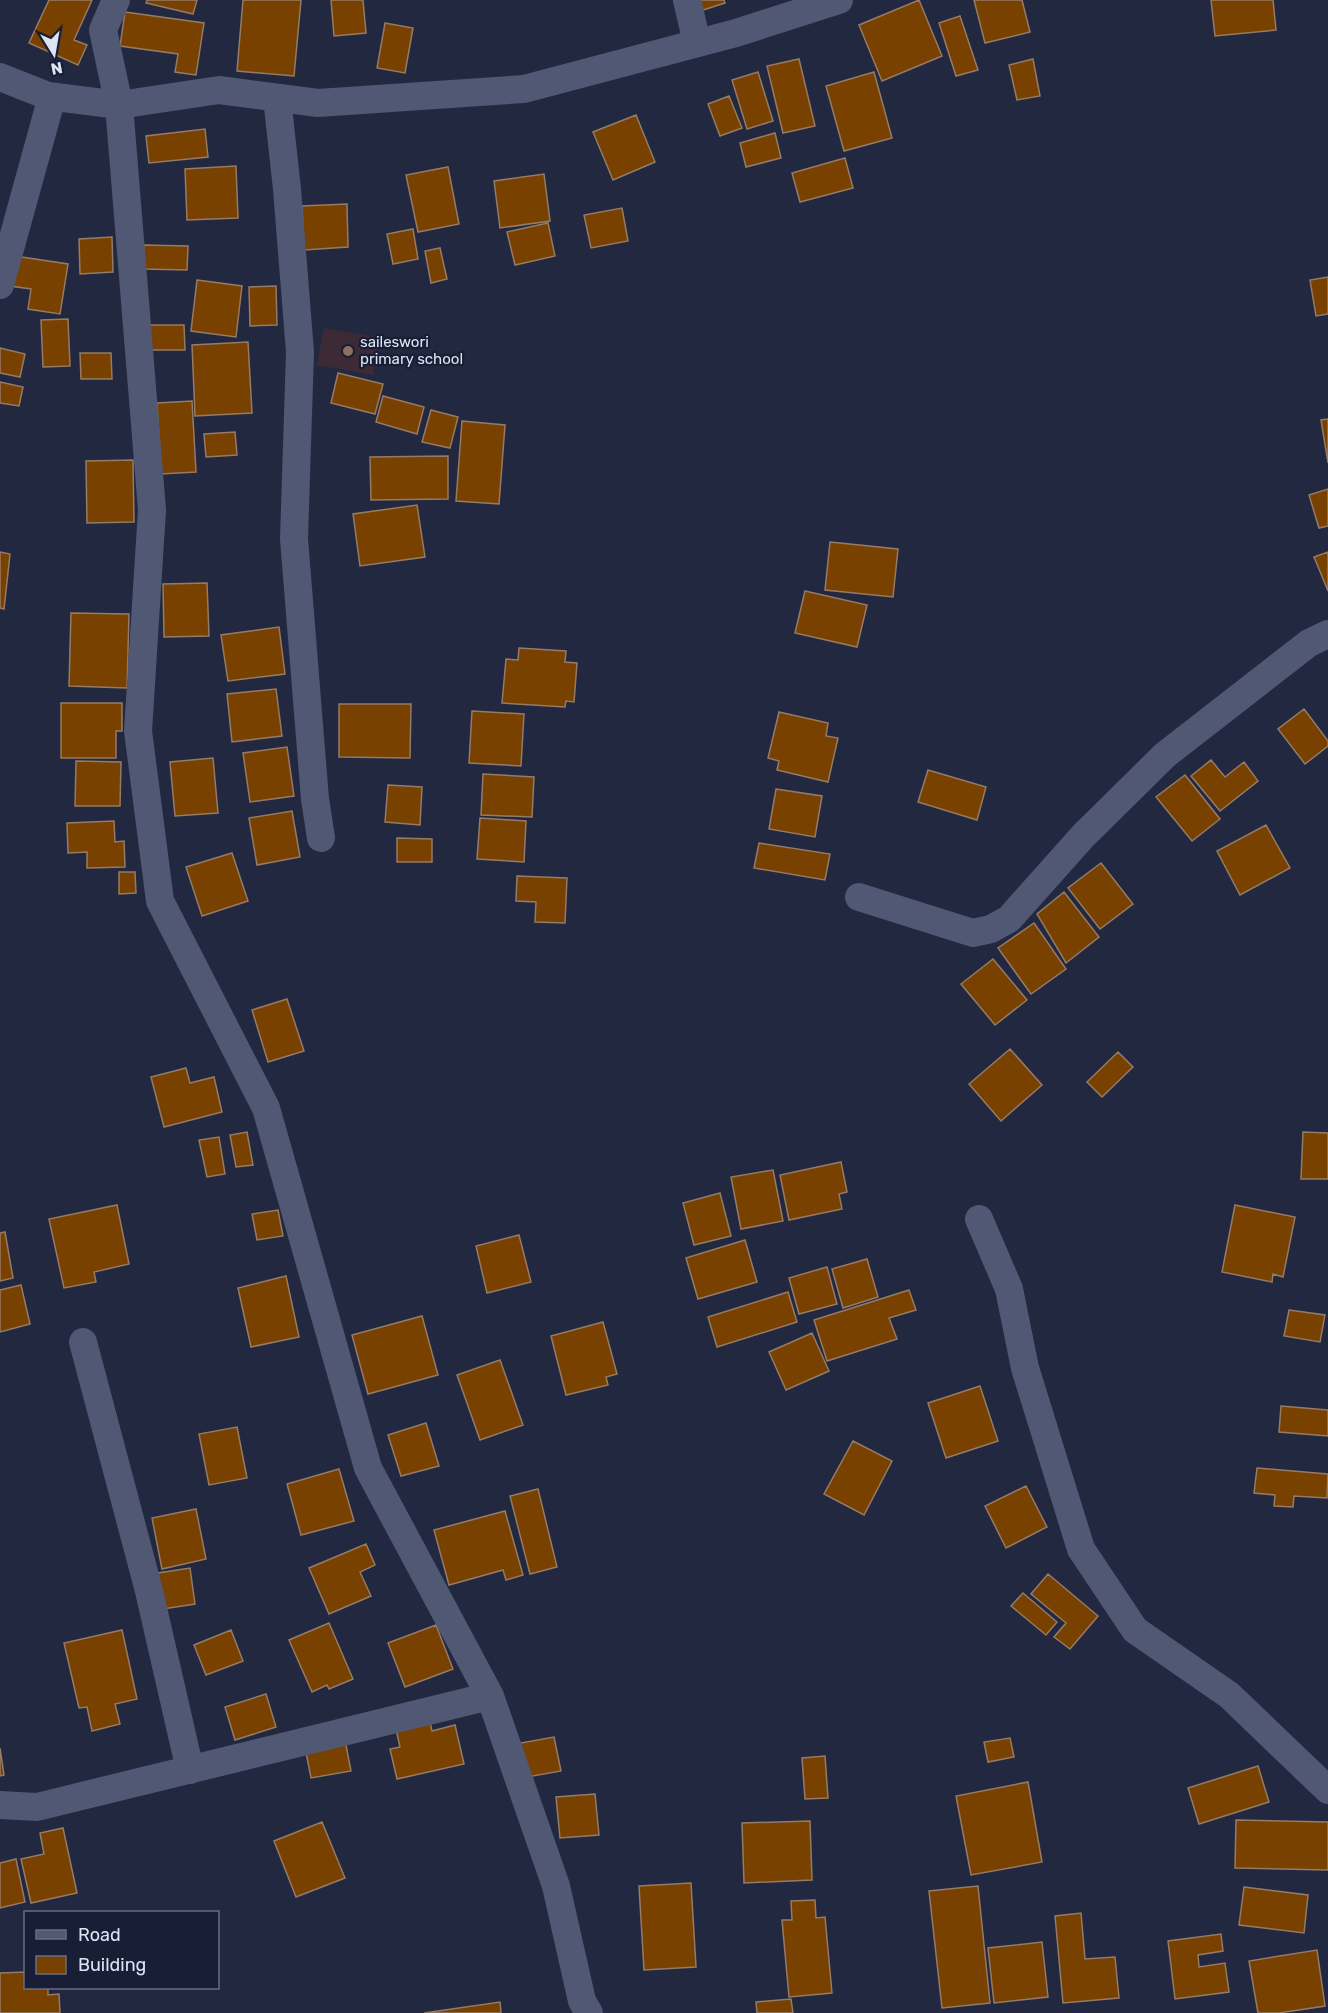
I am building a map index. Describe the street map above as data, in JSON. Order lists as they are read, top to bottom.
{
  "places": ["saileswori primary school"],
  "legend": ["Road", "Building"],
  "north": "bottom"
}
